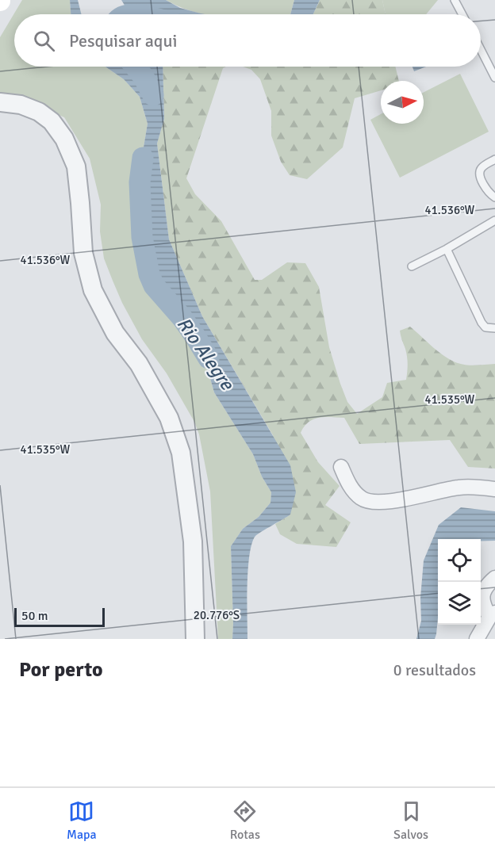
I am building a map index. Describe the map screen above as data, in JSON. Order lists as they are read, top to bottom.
{
  "water": ["Rio Alegre"],
  "scale_bar": "50 m",
  "north": "right",
  "page": {
    "search": "Pesquisar aqui",
    "scale": "50 m",
    "heading": ["Por perto", "0 resultados"],
    "nav": ["Mapa", "Rotas", "Salvos"]
  },
  "coordinates": ["41.536°W", "41.535°W", "20.776°S"]
}
